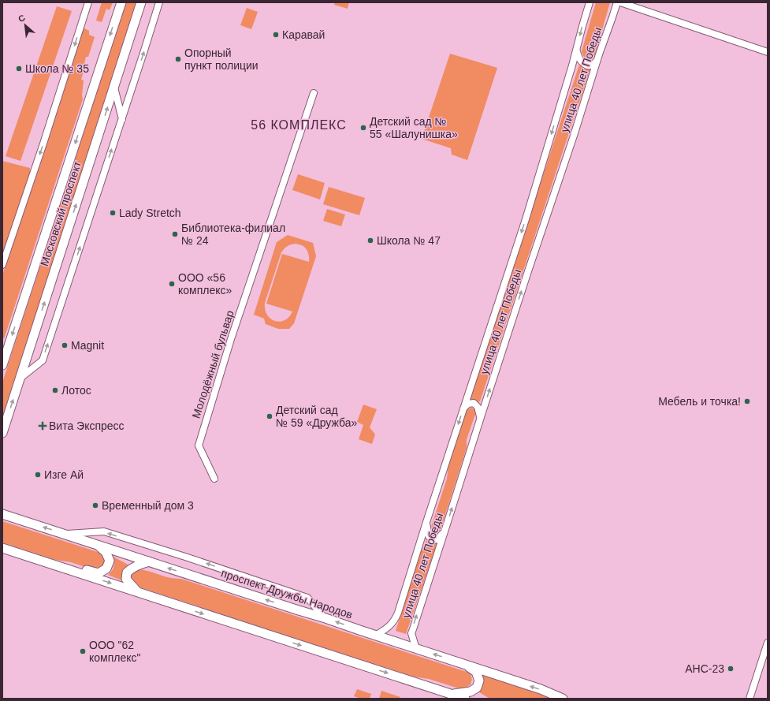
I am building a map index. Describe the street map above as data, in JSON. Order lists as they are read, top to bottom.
{
  "streets": {
    "main road": ["Московский проспект", "проспект Дружбы Народов"],
    "street": ["улица 40 лет Победы", "Молодёжный бульвар"]
  },
  "crossings": [
    ["улица 40 лет Победы", "проспект Дружбы Народов"]
  ],
  "districts": ["56 КОМПЛЕКС"],
  "places": {
    "other": [
      "Каравай",
      "Опорный пункт полиции",
      "Школа № 35",
      "Детский сад № 55 «Шалунишка»",
      "Lady Stretch",
      "Библиотека-филиал № 24",
      "Школа № 47",
      "ООО «56 комплекс»",
      "Magnit",
      "Лотос",
      "Мебель и точка!",
      "Детский сад № 59 «Дружба»",
      "Изге Ай",
      "Временный дом 3",
      "ООО \"62 комплекс\"",
      "АНС-23"
    ],
    "health": ["Вита Экспресс"]
  },
  "north": "top left"
}
